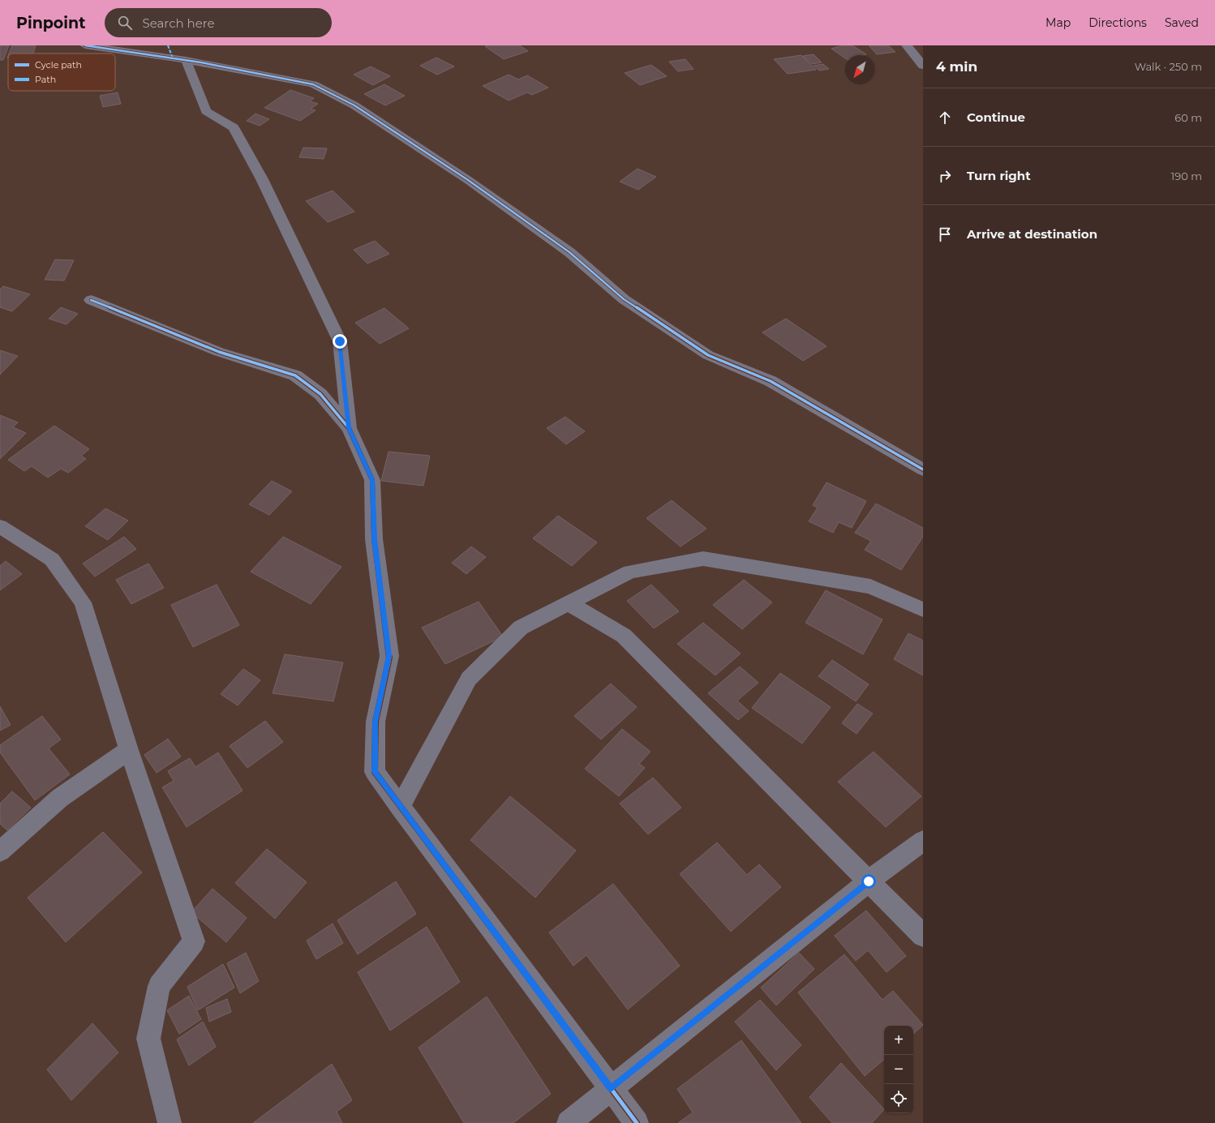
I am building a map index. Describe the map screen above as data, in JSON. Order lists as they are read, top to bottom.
{
  "legend": ["Cycle path", "Path"],
  "north": "bottom left",
  "page": {
    "header": "Pinpoint",
    "search": "Search here",
    "nav": ["Map", "Directions", "Saved"],
    "heading": ["4 min", "Walk · 250 m"],
    "list": [
      ["Continue", "60 m"],
      ["Turn right", "190 m"],
      "Arrive at destination"
    ],
    "map_buttons": ["+", "−"]
  }
}
